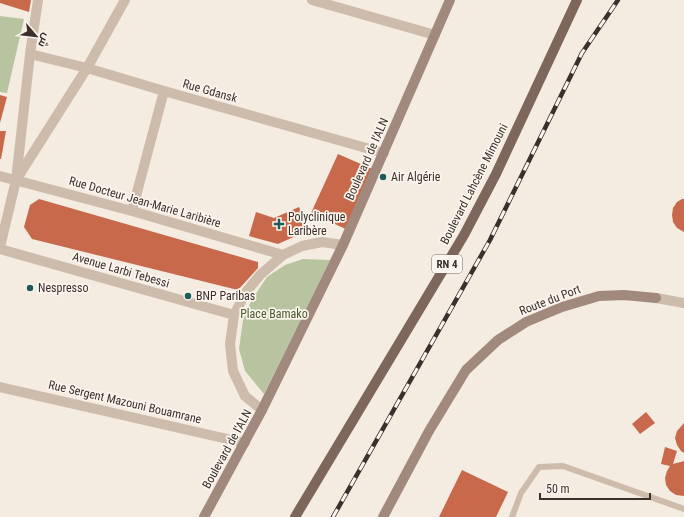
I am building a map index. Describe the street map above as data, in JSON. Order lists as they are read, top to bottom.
{
  "streets": {
    "main road": [
      "Boulevard de l'ALN",
      "Boulevard Lahcène Mimouni",
      "RN 4",
      "Route du Port"
    ],
    "street": [
      "Rue Gdansk",
      "Rue Docteur Jean-Marie Laribière",
      "Avenue Larbi Tebessi",
      "Rue Sergent Mazouni Bouamrane"
    ]
  },
  "crossings": [
    ["Rue Gdansk", "Boulevard de l'ALN"],
    ["Boulevard de l'ALN", "Rue Sergent Mazouni Bouamrane"]
  ],
  "parks": ["Place Bamako"],
  "places": {
    "other": ["Air Algérie", "Nespresso", "BNP Paribas"],
    "health": ["Polyclinique Laribère"]
  },
  "scale_bar": "50 m",
  "north": "bottom right"
}
